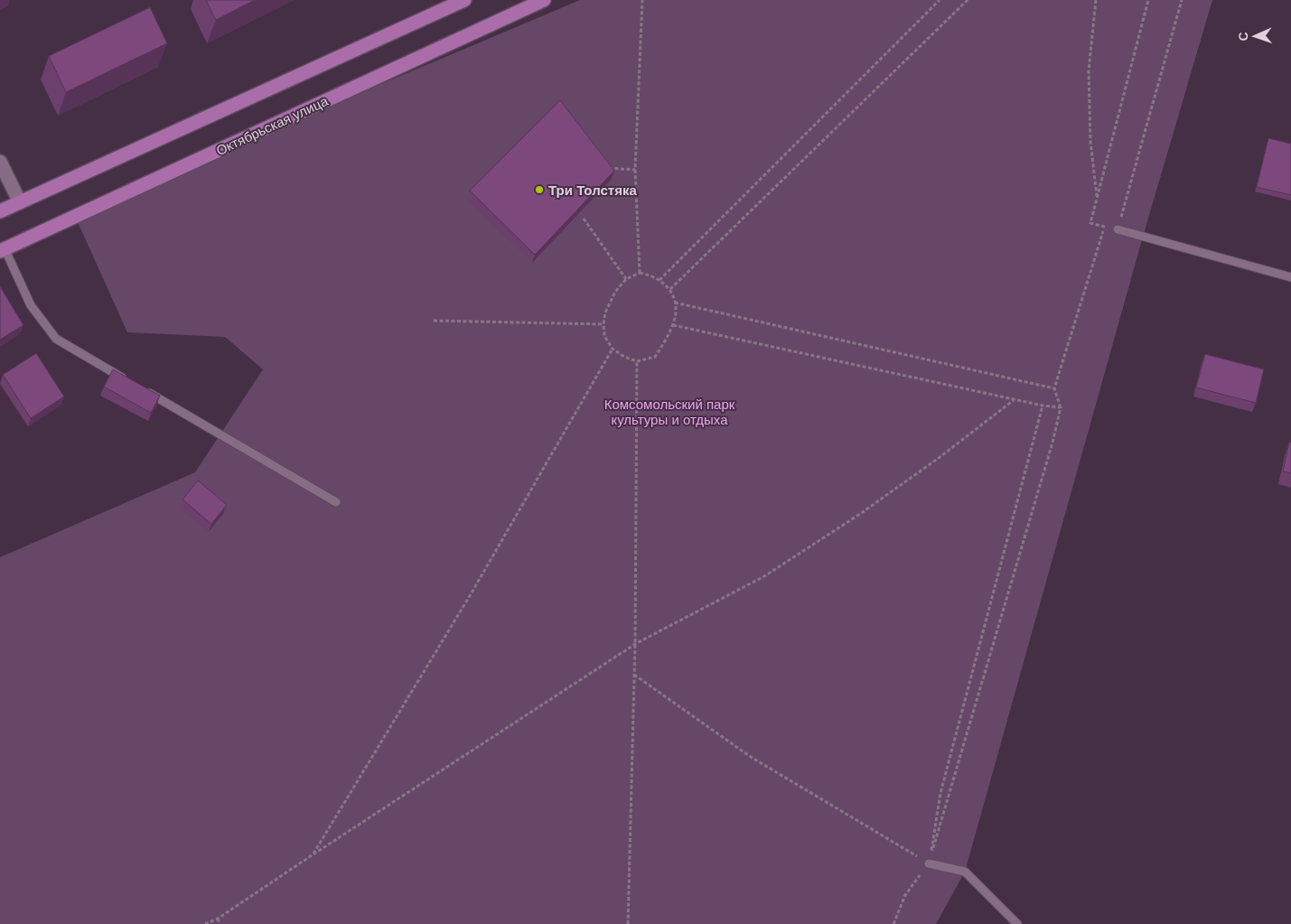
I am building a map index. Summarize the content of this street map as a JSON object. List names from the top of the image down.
{
  "streets": {
    "main road": ["Октябрьская улица"]
  },
  "parks": ["Комсомольский парк культуры и отдыха"],
  "places": ["Три Толстяка"],
  "north": "left"
}
